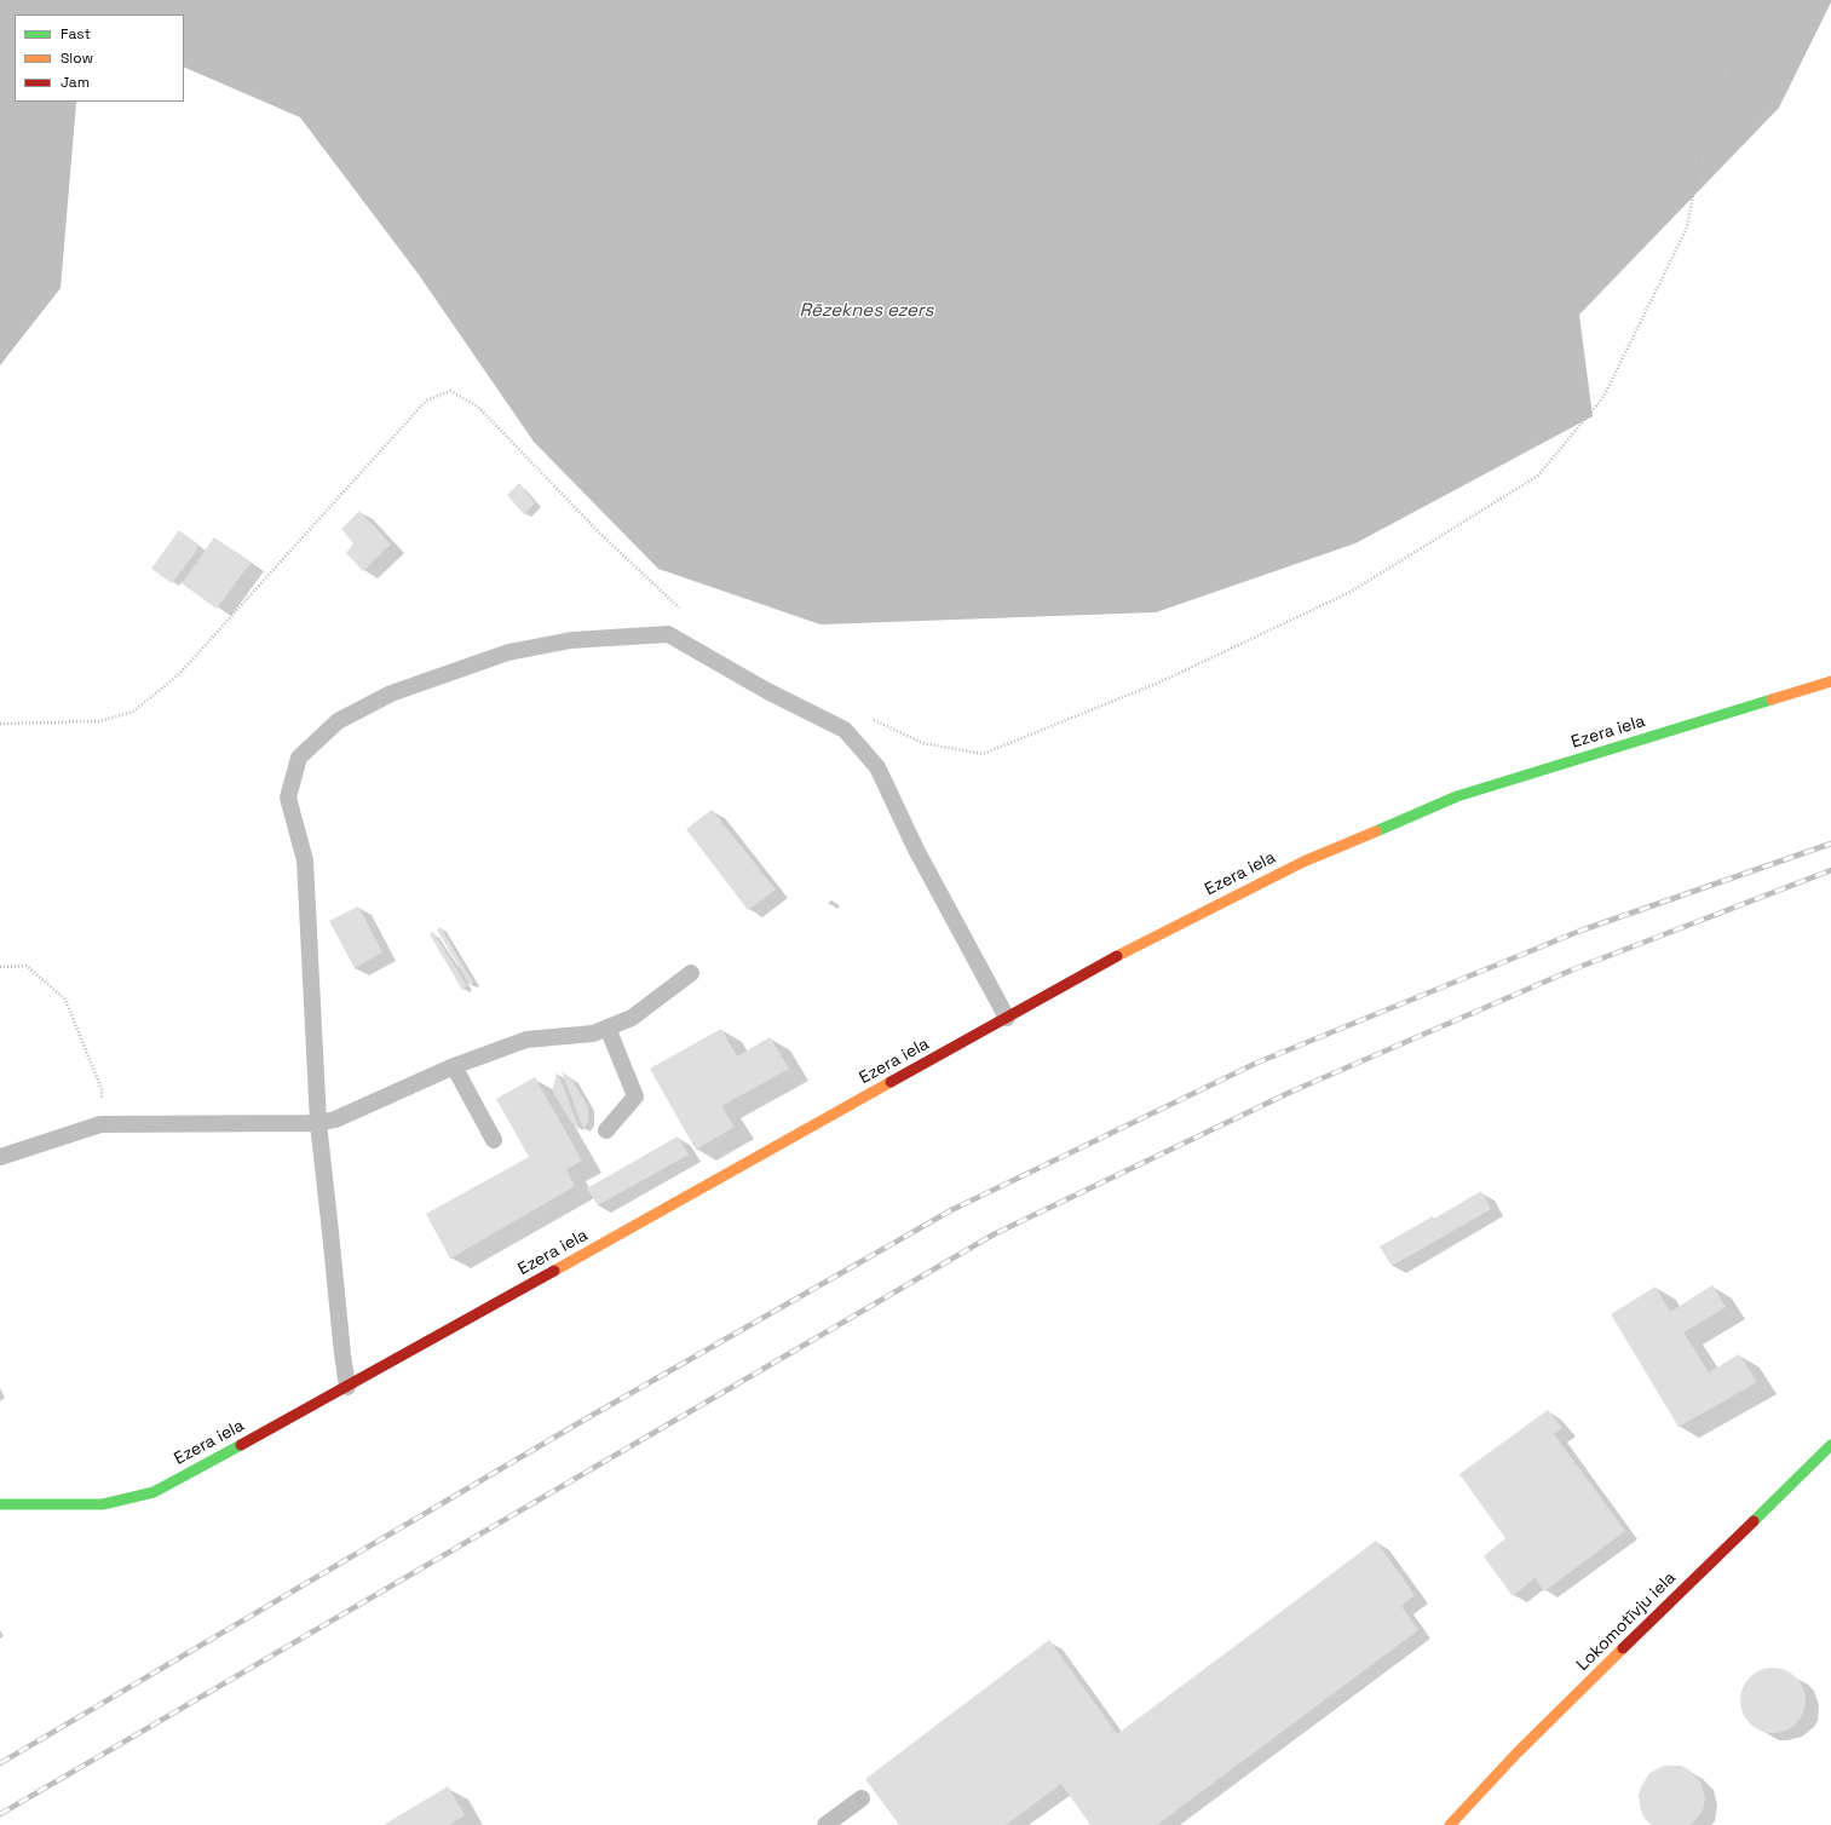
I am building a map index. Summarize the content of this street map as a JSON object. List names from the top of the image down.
{
  "streets": {
    "street": ["Ezera iela", "Lokomotīvju iela"]
  },
  "water": ["Rēzeknes ezers"],
  "legend": ["Fast", "Slow", "Jam"]
}
